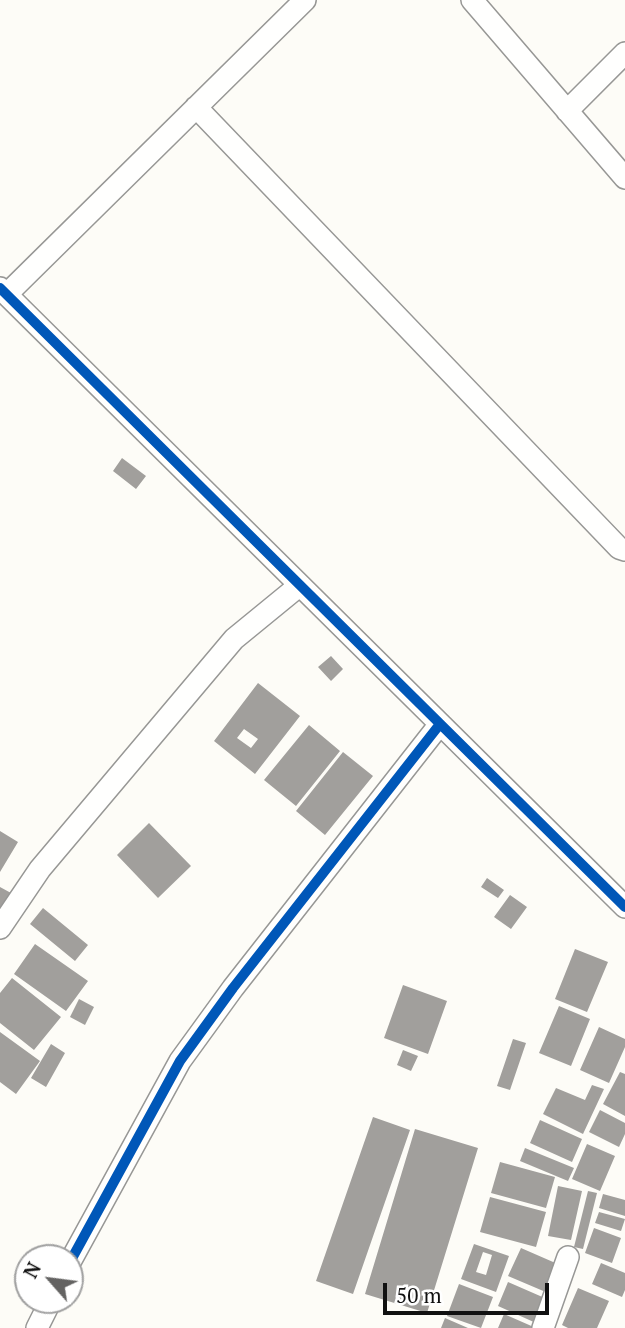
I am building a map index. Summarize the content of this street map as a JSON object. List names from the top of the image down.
{
  "scale_bar": "50 m",
  "north": "top left"
}
